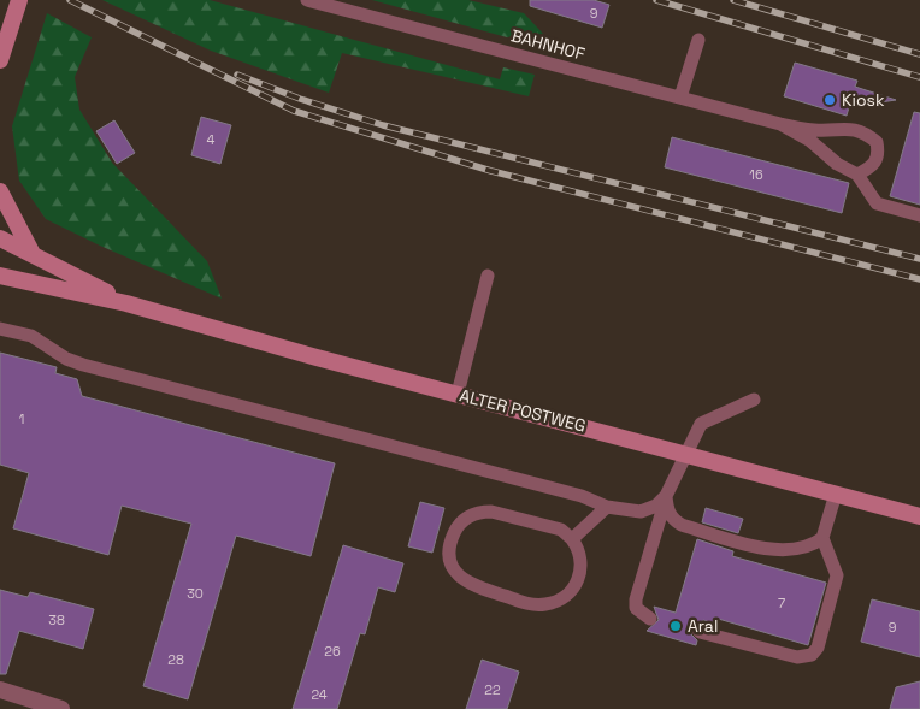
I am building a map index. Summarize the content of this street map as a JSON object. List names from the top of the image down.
{
  "streets": {
    "main road": ["ALTER POSTWEG"],
    "lane": ["BAHNHOF"]
  },
  "places": ["Kiosk", "Aral"],
  "house_numbers": [
    "9",
    "4",
    "16",
    "1",
    "30",
    "7",
    "38",
    "9",
    "26",
    "28",
    "22",
    "24"
  ]
}
